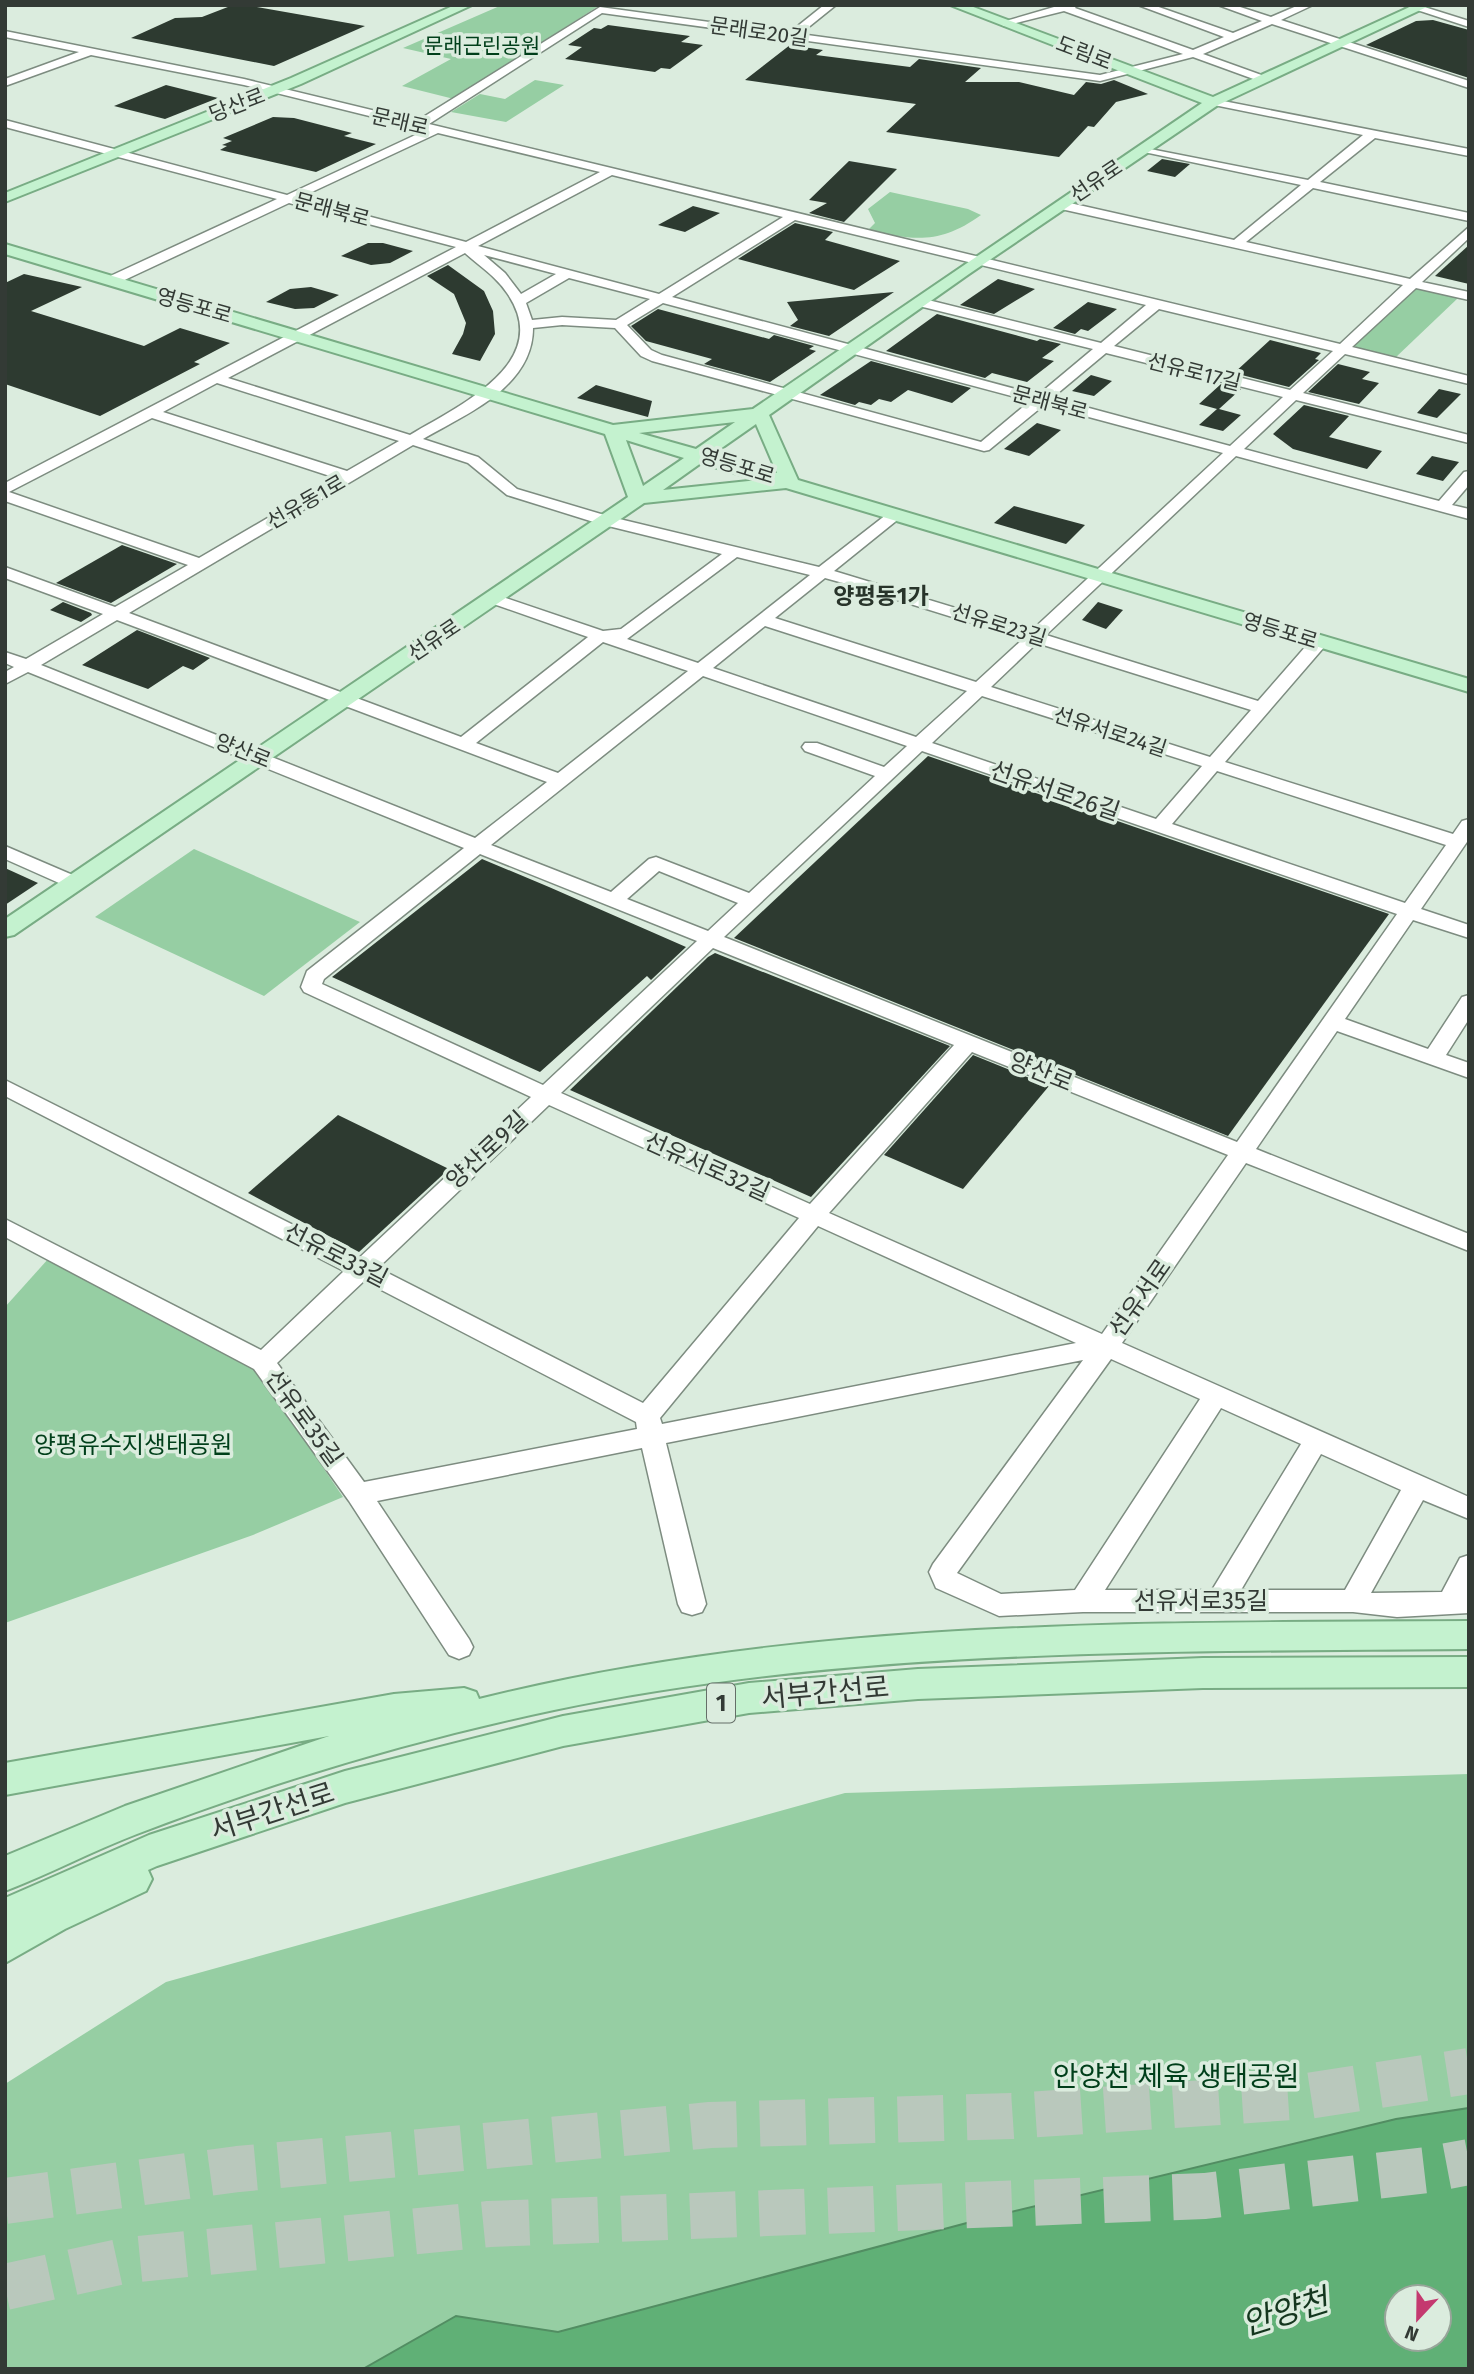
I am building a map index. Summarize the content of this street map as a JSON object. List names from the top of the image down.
{
  "streets": {
    "main road": [
      "도림로",
      "당산로",
      "선유로",
      "영등포로",
      "서부간선로",
      "1"
    ],
    "street": [
      "문래로20길",
      "문래로",
      "문래북로",
      "선유로17길",
      "선유동1로",
      "선유로23길",
      "선유서로24길",
      "양산로",
      "선유서로26길",
      "양산로9길",
      "선유서로32길",
      "선유로33길",
      "선유서로",
      "선유로35길",
      "선유서로35길"
    ]
  },
  "crossings": [
    ["문래로20길", "도림로"],
    ["문래로20길", "문래로"],
    ["도림로", "선유로"],
    ["당산로", "문래로"],
    ["당산로", "문래북로"],
    ["문래로", "선유로"],
    ["문래로", "양산로9길"],
    ["선유로", "문래북로"],
    ["선유로", "영등포로"],
    ["선유로", "선유로17길"],
    ["선유로", "선유로23길"],
    ["선유로", "양산로"],
    ["문래북로", "양산로9길"],
    ["영등포로", "선유동1로"],
    ["영등포로", "양산로9길"],
    ["선유로17길", "양산로9길"],
    ["선유동1로", "선유로23길"],
    ["선유동1로", "양산로"],
    ["선유로23길", "양산로9길"],
    ["선유서로24길", "양산로9길"],
    ["선유서로24길", "선유서로"],
    ["양산로", "양산로9길"],
    ["양산로", "선유서로32길"],
    ["양산로", "선유서로"],
    ["선유서로26길", "양산로9길"],
    ["선유서로26길", "선유서로"],
    ["양산로9길", "선유서로32길"],
    ["양산로9길", "선유로33길"],
    ["양산로9길", "선유로35길"],
    ["선유서로32길", "선유서로"],
    ["선유서로", "선유서로35길"]
  ],
  "districts": ["양평동1가"],
  "water": ["안양천"],
  "parks": ["문래근린공원", "양평유수지생태공원", "안양천 체육 생태공원"],
  "north": "bottom"
}
